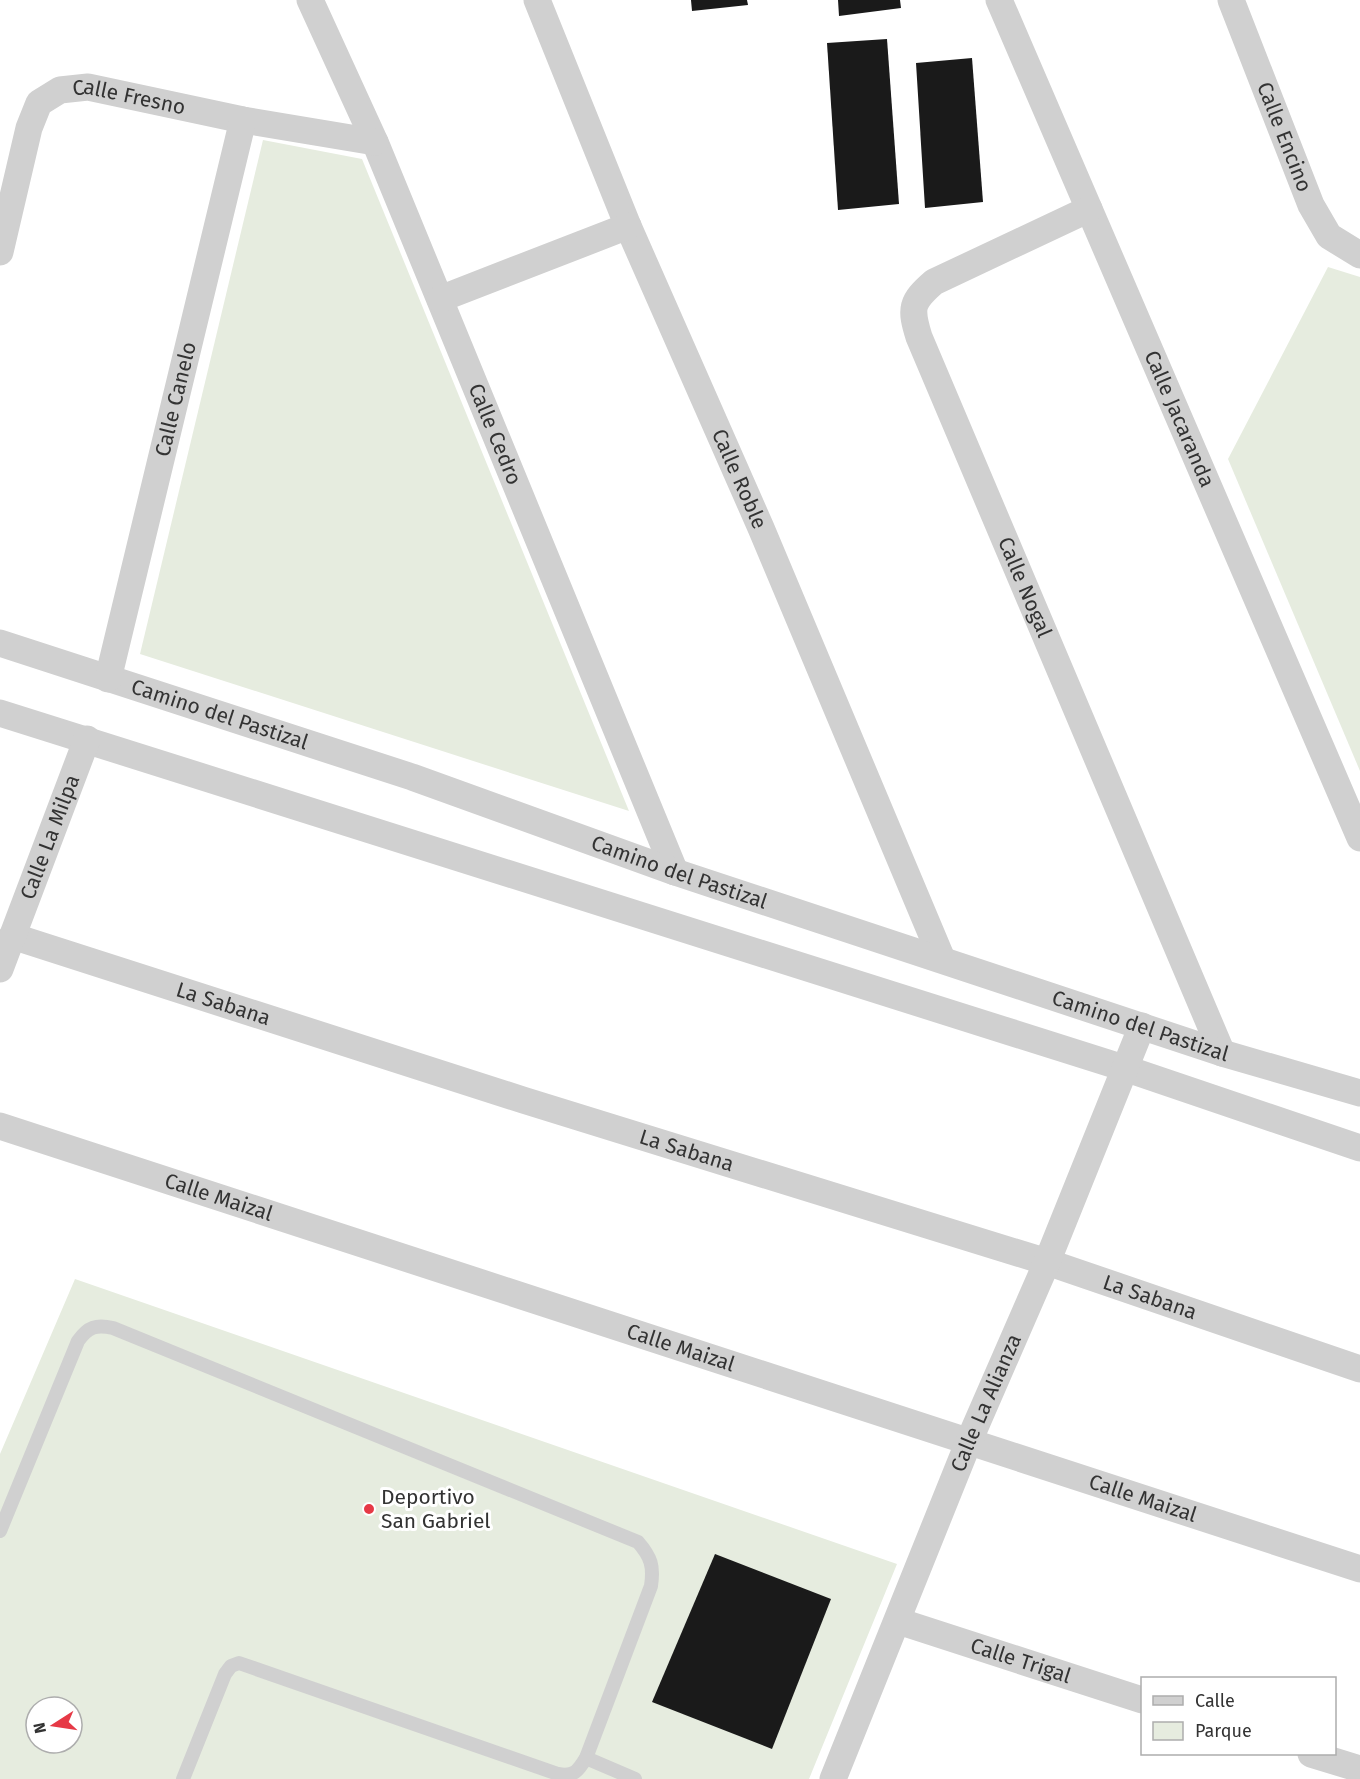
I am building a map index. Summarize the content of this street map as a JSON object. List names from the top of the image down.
{
  "streets": {
    "street": [
      "Calle Fresno",
      "Calle Encino",
      "Calle Canelo",
      "Calle Jacaranda",
      "Calle Cedro",
      "Calle Roble",
      "Calle Nogal",
      "Camino del Pastizal",
      "Calle La Milpa",
      "La Sabana",
      "Calle Maizal",
      "Calle La Alianza",
      "Calle Trigal"
    ]
  },
  "crossings": [
    ["Calle Fresno", "Calle Canelo"],
    ["Calle Fresno", "Calle Cedro"],
    ["Calle Canelo", "Camino del Pastizal"],
    ["Calle Jacaranda", "Calle Nogal"],
    ["Calle Cedro", "Camino del Pastizal"],
    ["Calle Roble", "Camino del Pastizal"],
    ["Calle Nogal", "Camino del Pastizal"],
    ["Camino del Pastizal", "Calle La Alianza"],
    ["Calle La Milpa", "La Sabana"],
    ["La Sabana", "Calle La Alianza"],
    ["Calle Maizal", "Calle La Alianza"],
    ["Calle La Alianza", "Calle Trigal"]
  ],
  "places": ["Deportivo San Gabriel"],
  "legend": ["Calle", "Parque"],
  "north": "left"
}
